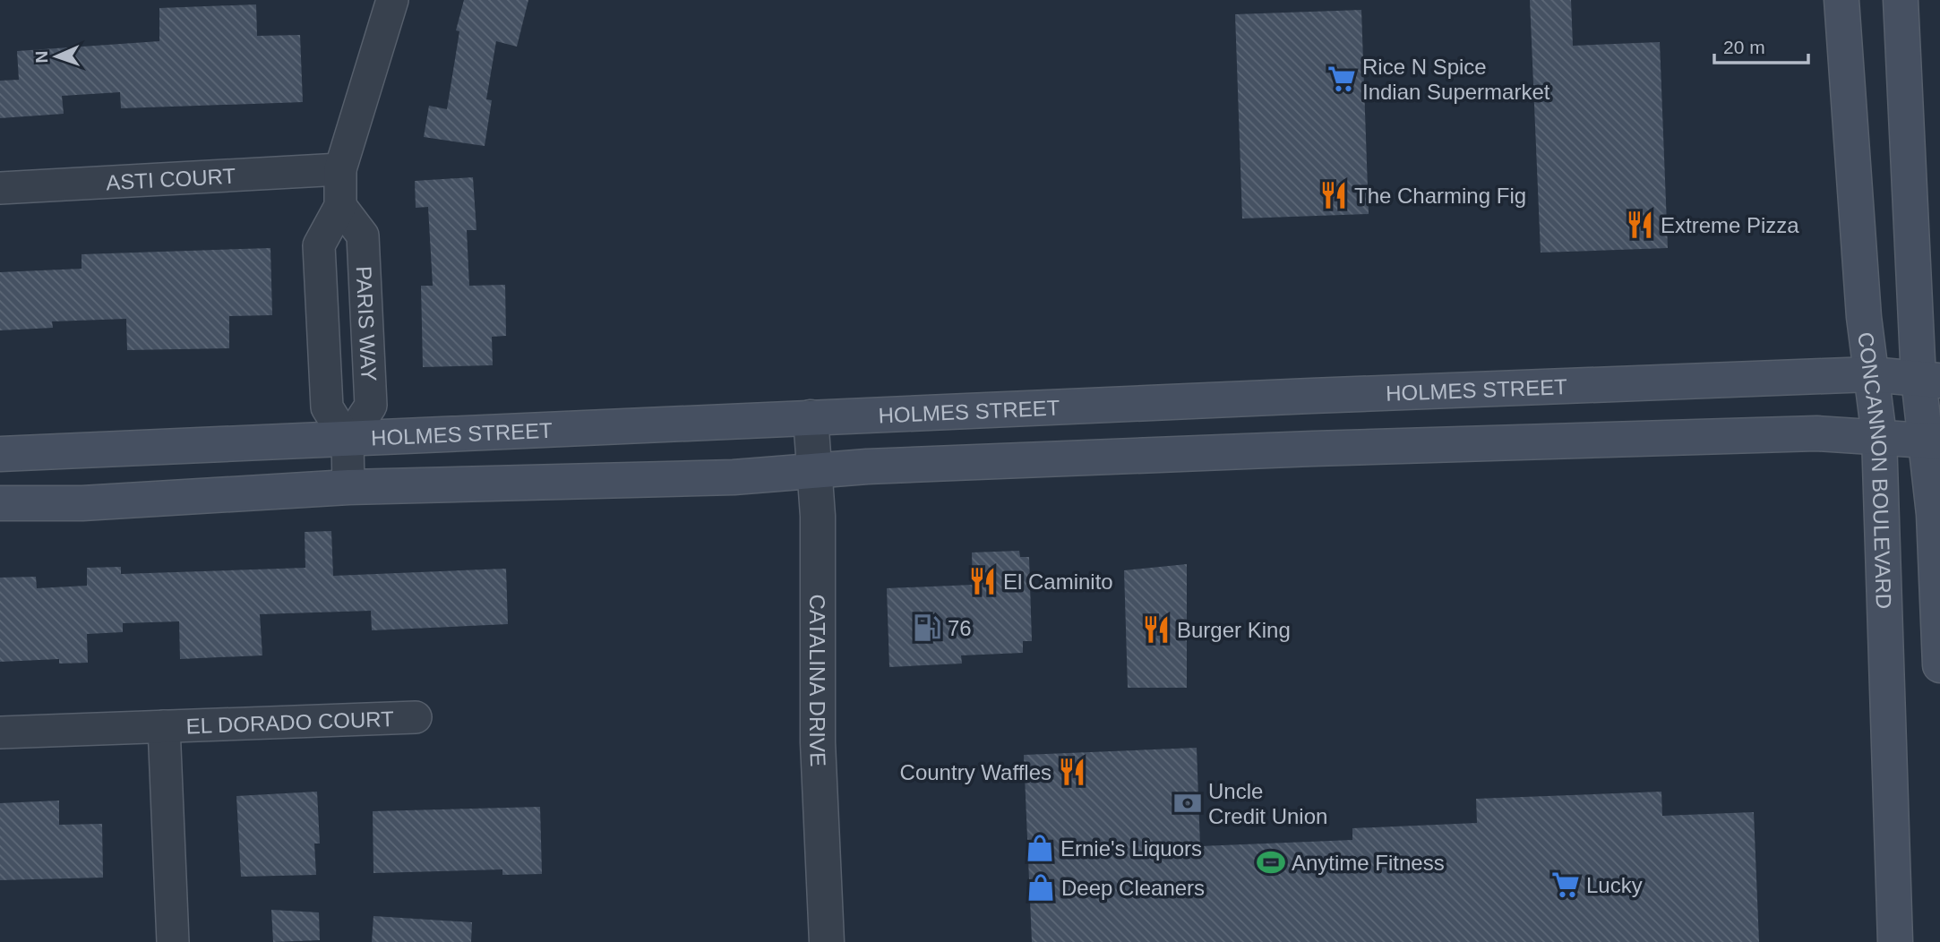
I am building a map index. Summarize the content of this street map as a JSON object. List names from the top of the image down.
{
  "streets": {
    "main road": ["HOLMES STREET", "CONCANNON BOULEVARD"],
    "street": [
      "ASTI COURT",
      "PARIS WAY",
      "CATALINA DRIVE",
      "EL DORADO COURT"
    ]
  },
  "crossings": [
    ["ASTI COURT", "PARIS WAY"],
    ["PARIS WAY", "HOLMES STREET"],
    ["HOLMES STREET", "CONCANNON BOULEVARD"],
    ["HOLMES STREET", "CATALINA DRIVE"]
  ],
  "places": {
    "supermarket": ["Rice N Spice Indian Supermarket", "Lucky"],
    "restaurant": [
      "The Charming Fig",
      "Extreme Pizza",
      "El Caminito",
      "Burger King",
      "Country Waffles"
    ],
    "fuel station": ["76"],
    "bank": ["Uncle Credit Union"],
    "shop": ["Ernie's Liquors", "Deep Cleaners"],
    "sports": ["Anytime Fitness"]
  },
  "scale_bar": "20 m",
  "north": "left"
}
